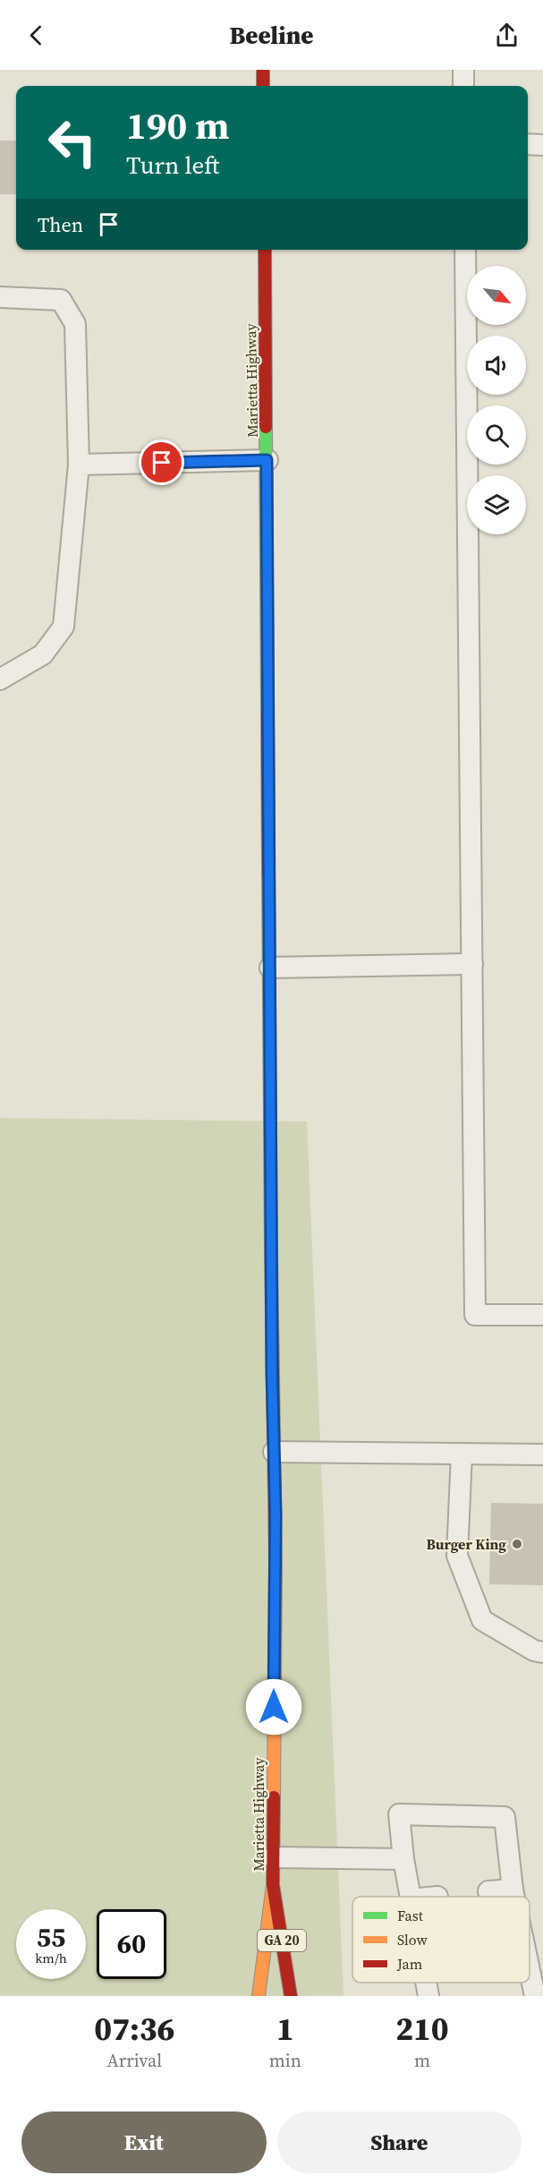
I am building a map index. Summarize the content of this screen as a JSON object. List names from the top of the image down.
{
  "streets": {
    "main road": ["Marietta Highway", "GA 20"]
  },
  "crossings": [
    ["Marietta Highway", "GA 20"]
  ],
  "places": ["Burger King"],
  "legend": ["Fast", "Slow", "Jam"],
  "north": "bottom right",
  "page": {
    "header": "Beeline",
    "turn": ["190 m", "Turn left"],
    "then": "Then",
    "speed": "55 km/h",
    "limit": "60",
    "eta": [
      "07:36",
      "Arrival",
      "1",
      "min",
      "210",
      "m"
    ],
    "buttons": ["Exit", "Share"]
  }
}
